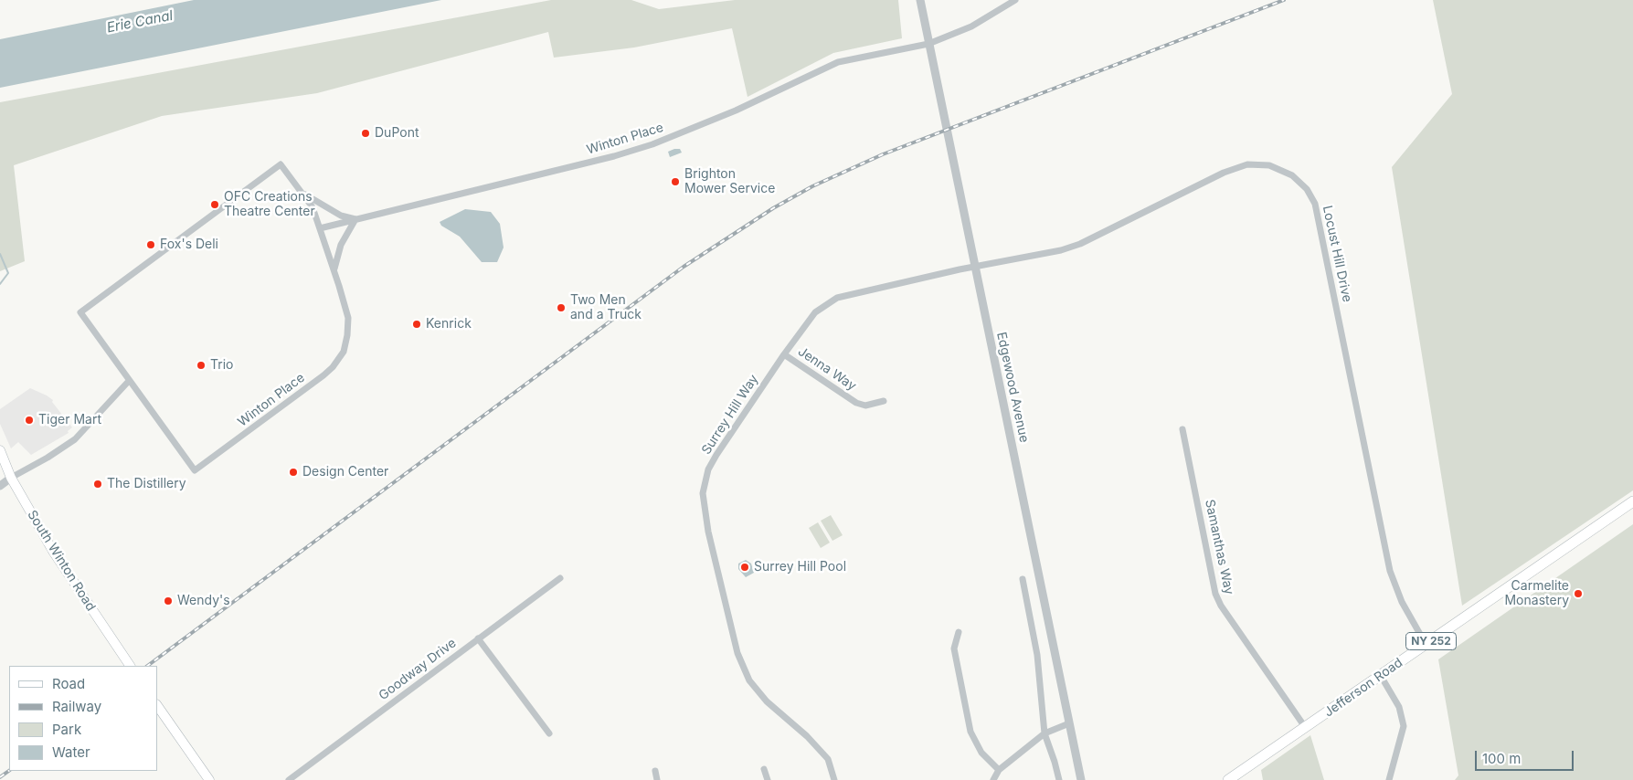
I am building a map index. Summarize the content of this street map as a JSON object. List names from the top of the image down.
{
  "streets": {
    "main road": ["South Winton Road", "NY 252", "Jefferson Road"],
    "street": [
      "Winton Place",
      "Locust Hill Drive",
      "Jenna Way",
      "Edgewood Avenue",
      "Surrey Hill Way",
      "Samanthas Way",
      "Goodway Drive"
    ]
  },
  "crossings": [
    ["Winton Place", "Edgewood Avenue"],
    ["Locust Hill Drive", "Edgewood Avenue"],
    ["Locust Hill Drive", "Surrey Hill Way"],
    ["Locust Hill Drive", "Jefferson Road"],
    ["Jenna Way", "Surrey Hill Way"],
    ["Edgewood Avenue", "Surrey Hill Way"],
    ["Samanthas Way", "Jefferson Road"]
  ],
  "water": ["Erie Canal"],
  "places": [
    "DuPont",
    "Brighton Mower Service",
    "OFC Creations Theatre Center",
    "Fox's Deli",
    "Two Men and a Truck",
    "Kenrick",
    "Trio",
    "Tiger Mart",
    "Design Center",
    "The Distillery",
    "Surrey Hill Pool",
    "Carmelite Monastery",
    "Wendy's"
  ],
  "legend": [
    "Road",
    "Railway",
    "Park",
    "Water"
  ],
  "scale_bar": "100 m"
}
